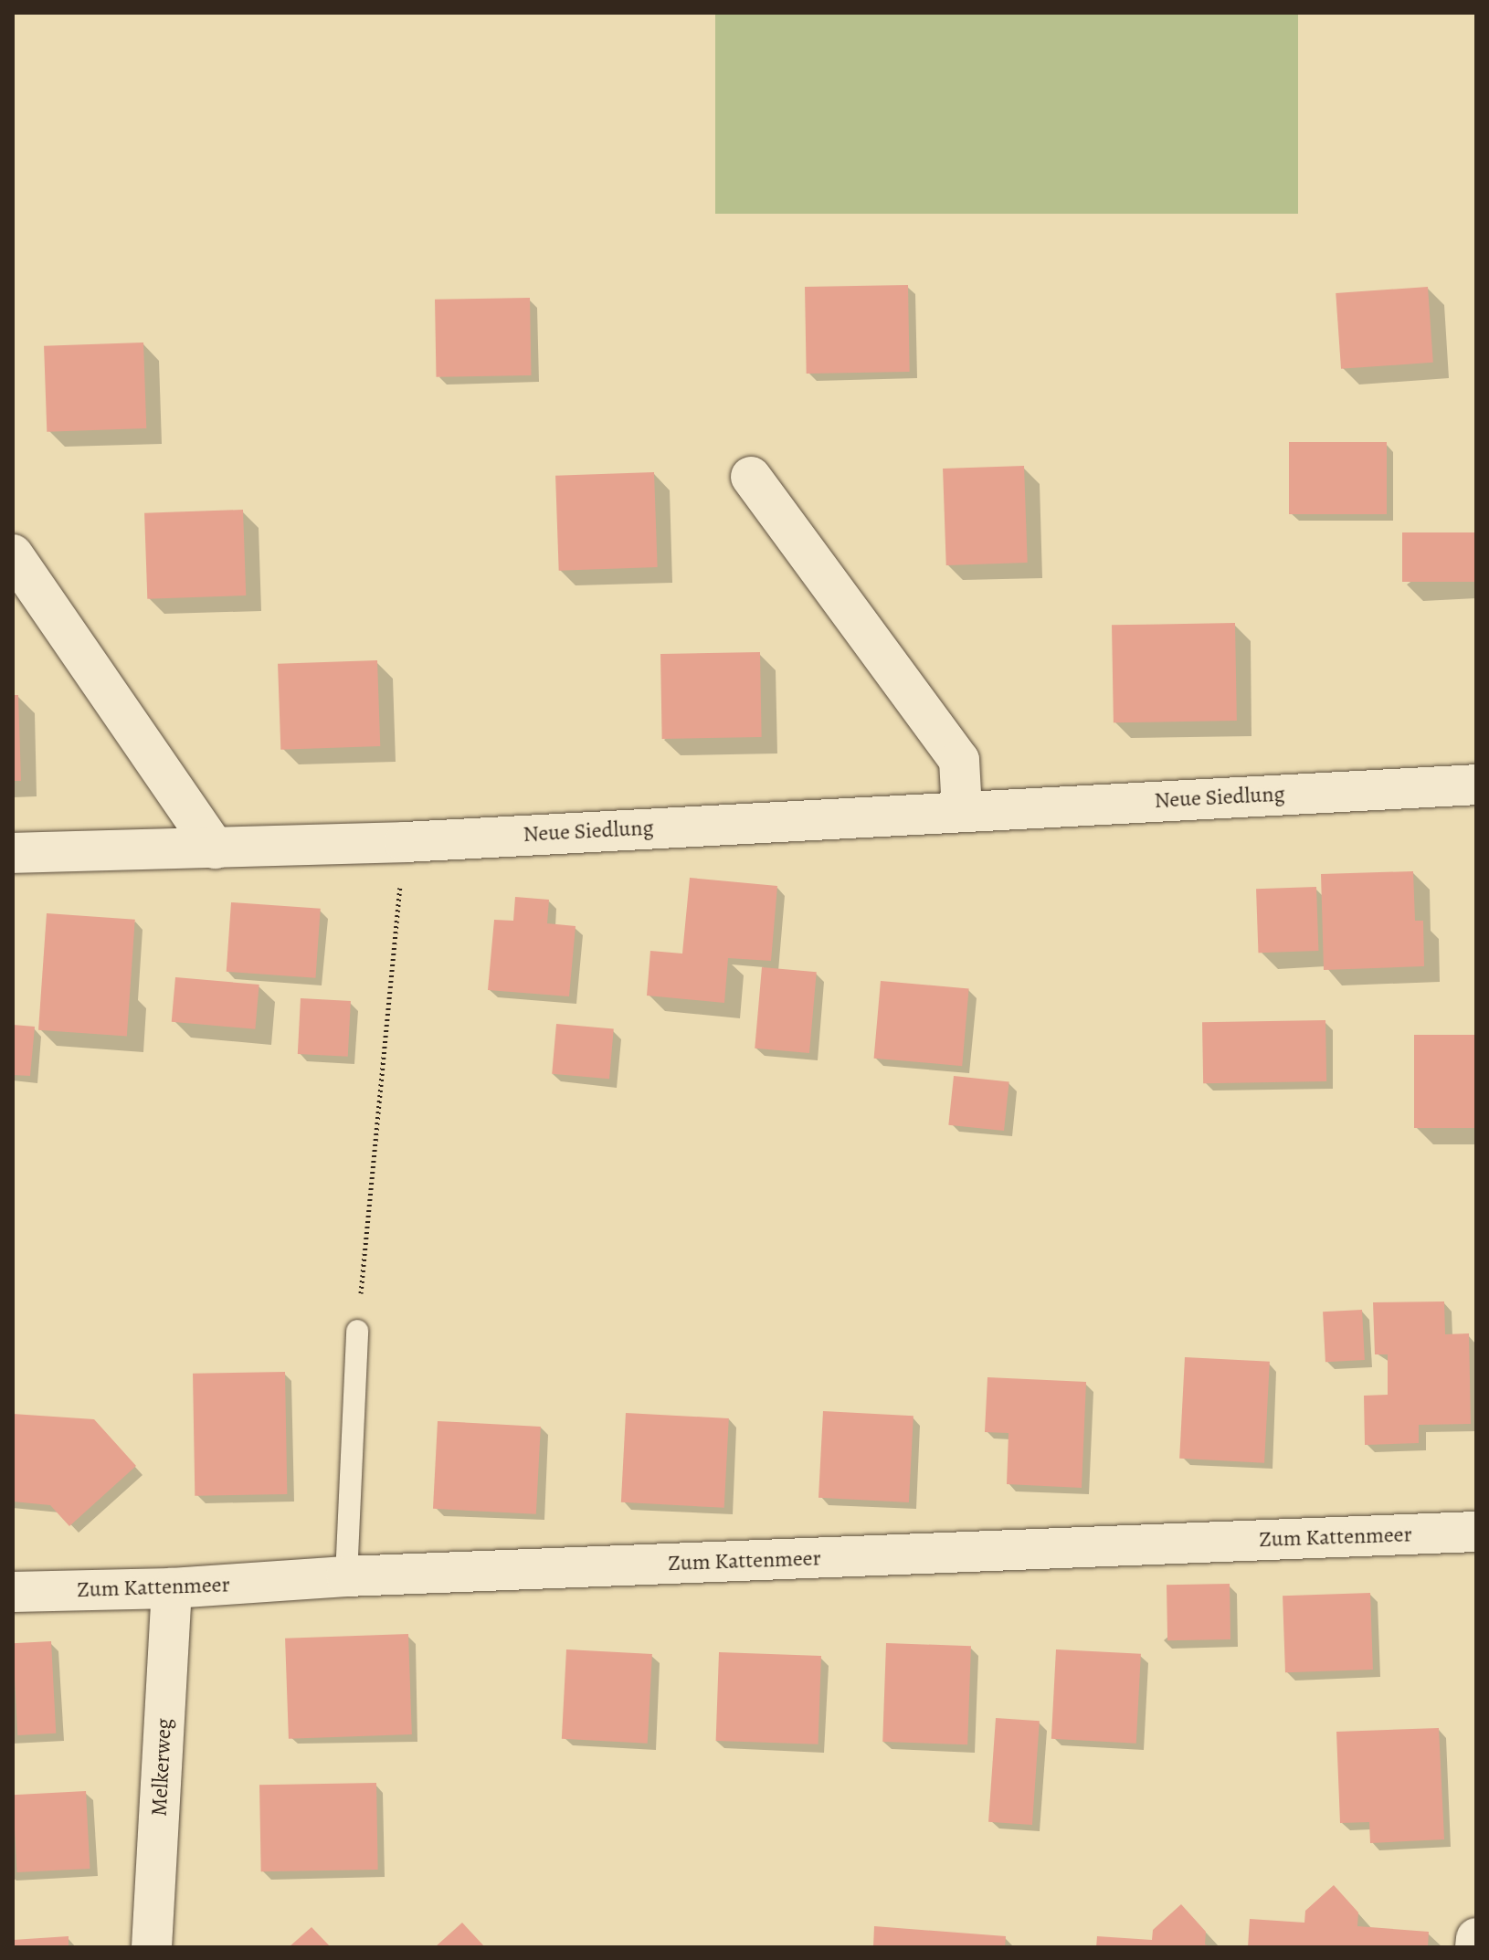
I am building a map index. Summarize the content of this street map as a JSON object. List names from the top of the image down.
{
  "streets": {
    "street": ["Neue Siedlung", "Zum Kattenmeer", "Melkerweg"]
  },
  "crossings": [
    ["Zum Kattenmeer", "Melkerweg"]
  ]
}
